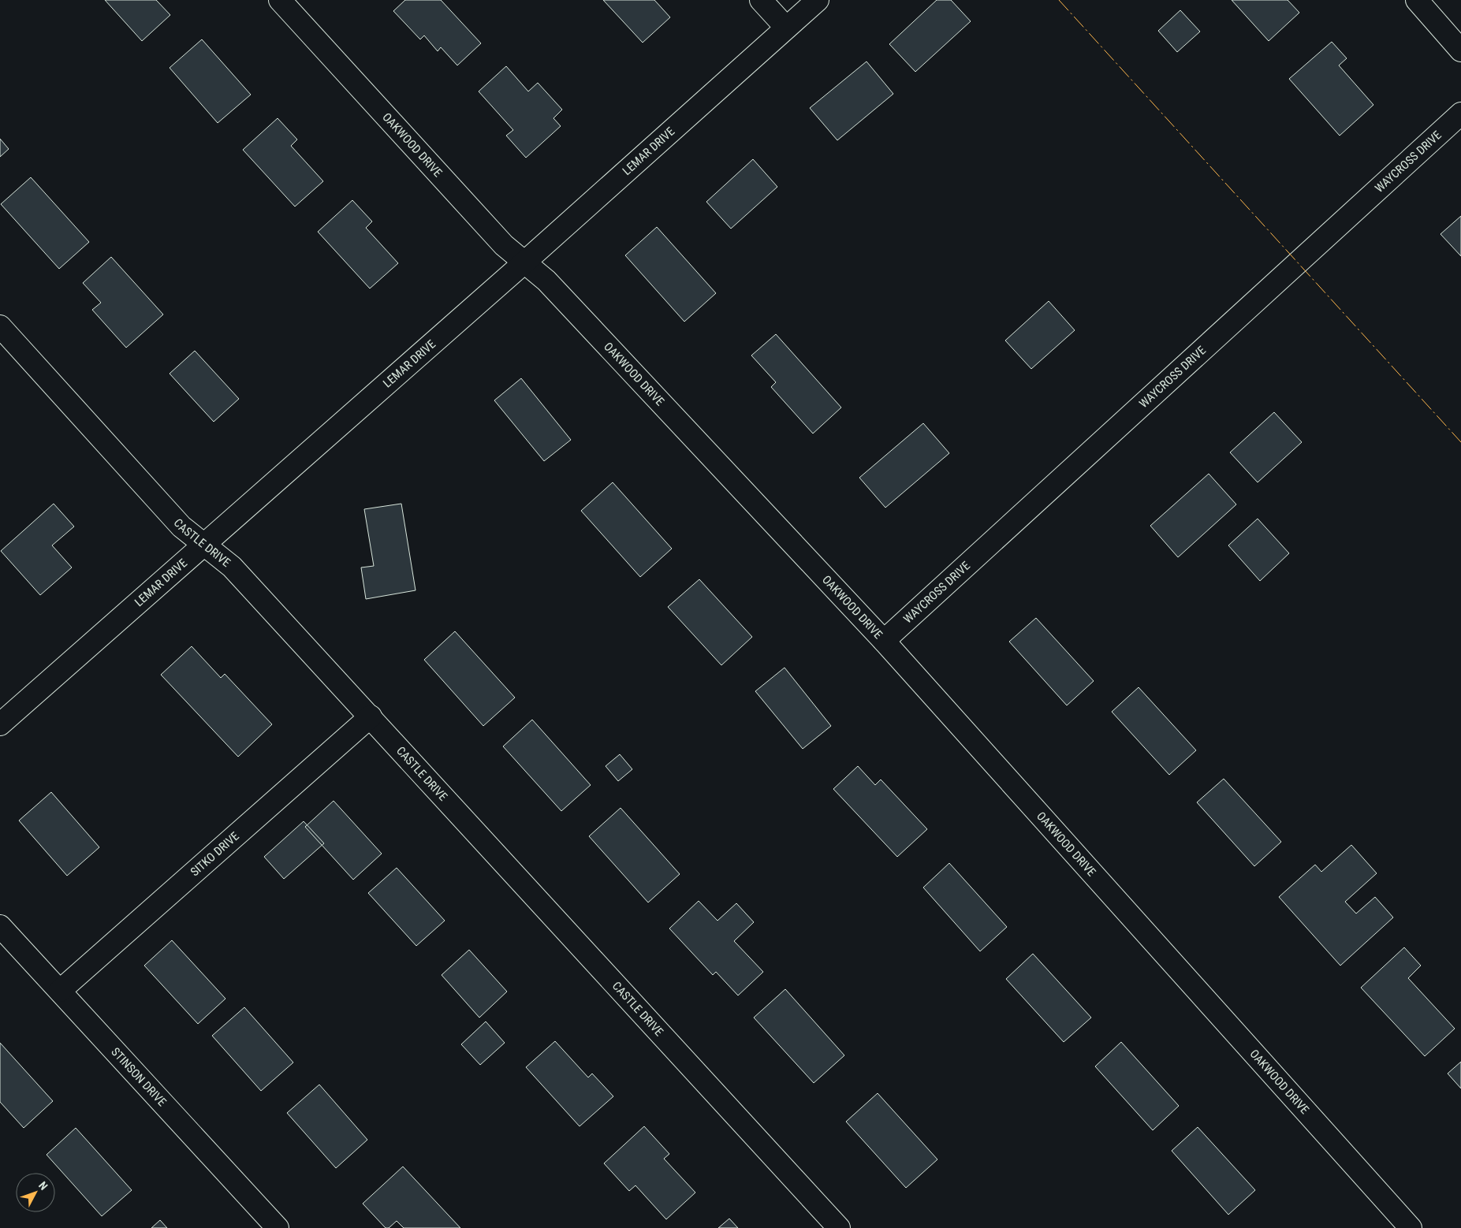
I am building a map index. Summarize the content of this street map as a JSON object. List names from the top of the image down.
{
  "streets": {
    "street": [
      "OAKWOOD DRIVE",
      "LEMAR DRIVE",
      "WAYCROSS DRIVE",
      "CASTLE DRIVE",
      "SITKO DRIVE",
      "STINSON DRIVE"
    ]
  },
  "crossings": [
    ["OAKWOOD DRIVE", "LEMAR DRIVE"],
    ["OAKWOOD DRIVE", "WAYCROSS DRIVE"],
    ["LEMAR DRIVE", "CASTLE DRIVE"],
    ["CASTLE DRIVE", "SITKO DRIVE"],
    ["SITKO DRIVE", "STINSON DRIVE"]
  ],
  "north": "top right"
}
